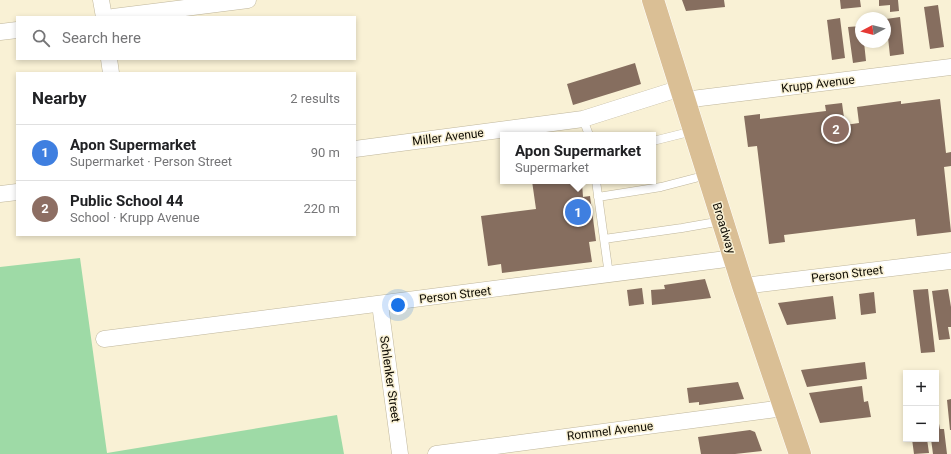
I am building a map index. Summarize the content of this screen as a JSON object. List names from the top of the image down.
{
  "streets": {
    "main road": ["Broadway"],
    "street": [
      "Krupp Avenue",
      "Miller Avenue",
      "Person Street",
      "Schlenker Street",
      "Rommel Avenue"
    ]
  },
  "crossings": [
    ["Krupp Avenue", "Miller Avenue"],
    ["Krupp Avenue", "Broadway"],
    ["Miller Avenue", "Broadway"],
    ["Broadway", "Person Street"],
    ["Broadway", "Rommel Avenue"],
    ["Person Street", "Schlenker Street"]
  ],
  "north": "left",
  "page": {
    "search": "Search here",
    "heading": ["Nearby", "2 results"],
    "pins": ["2", "1"],
    "list": [
      {
        "mark": "1",
        "name": "Apon Supermarket",
        "note": "Supermarket · Person Street",
        "value": "90 m"
      },
      {
        "mark": "2",
        "name": "Public School 44",
        "note": "School · Krupp Avenue",
        "value": "220 m"
      }
    ],
    "popup": ["Apon Supermarket", "Supermarket"],
    "map_buttons": ["+", "−"]
  }
}
